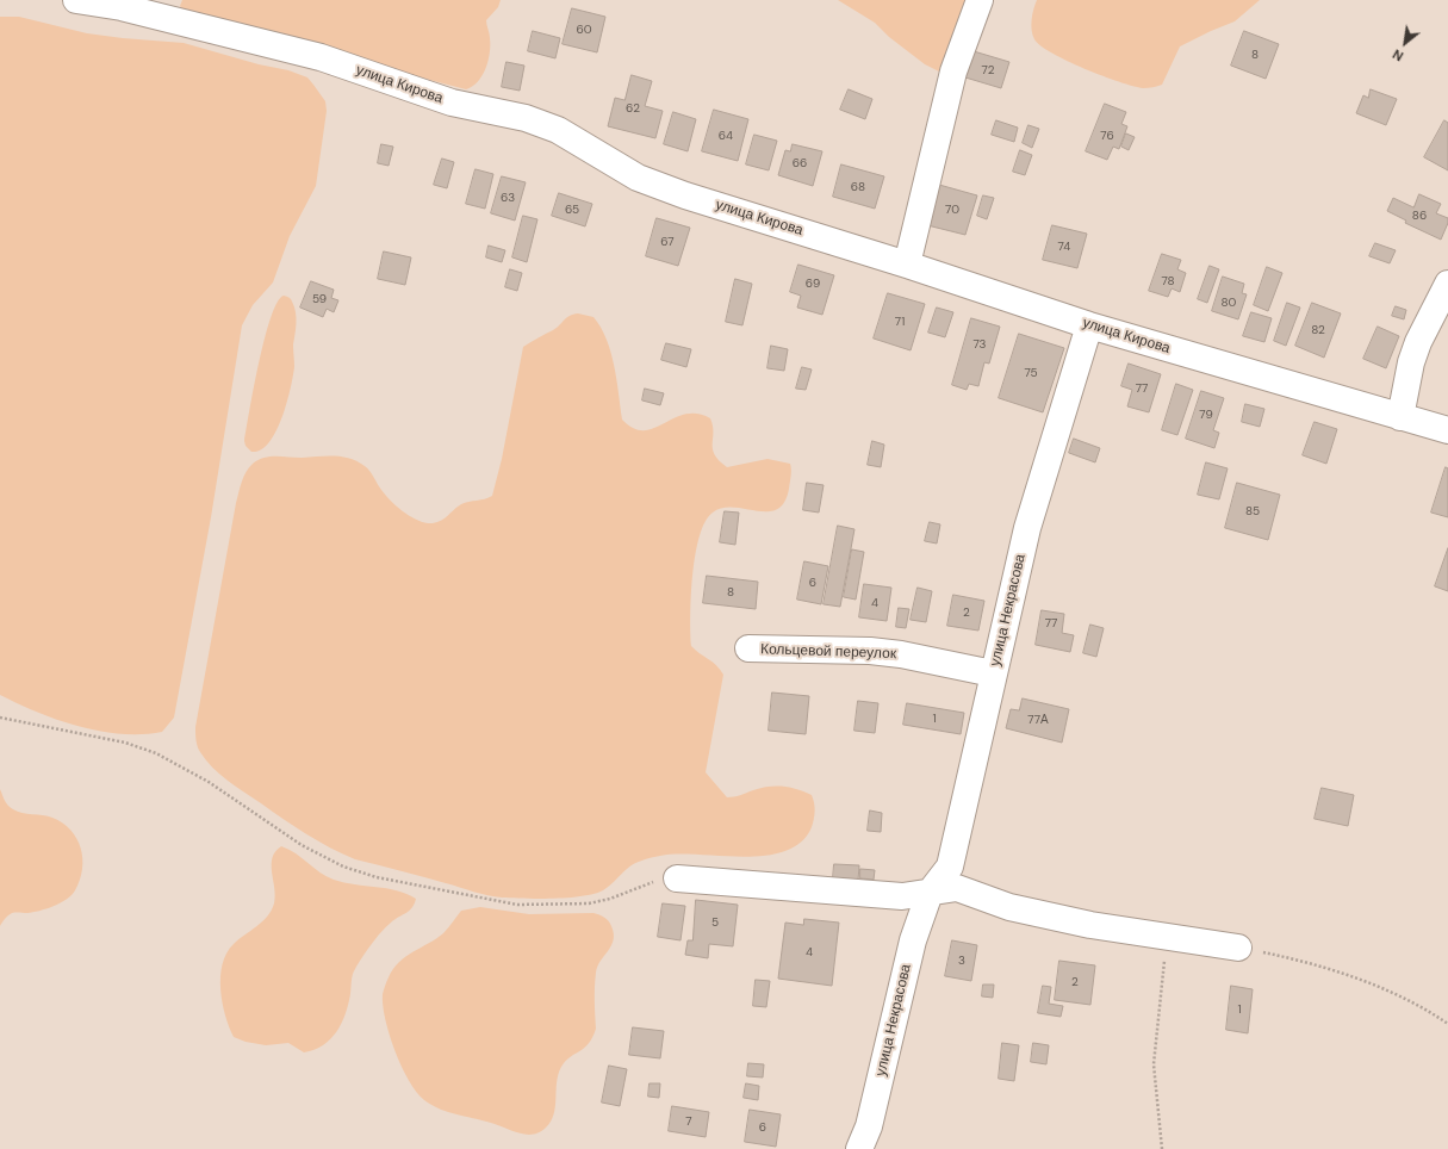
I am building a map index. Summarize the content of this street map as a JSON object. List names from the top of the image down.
{
  "streets": {
    "street": ["улица Кирова", "улица Некрасова", "Кольцевой переулок"]
  },
  "crossings": [
    ["улица Кирова", "улица Некрасова"],
    ["улица Некрасова", "Кольцевой переулок"]
  ],
  "house_numbers": [
    "60",
    "8",
    "72",
    "62",
    "64",
    "76",
    "66",
    "68",
    "63",
    "65",
    "70",
    "86",
    "67",
    "74",
    "78",
    "69",
    "59",
    "80",
    "71",
    "82",
    "73",
    "75",
    "77",
    "79",
    "85",
    "6",
    "8",
    "4",
    "2",
    "77",
    "1",
    "77А",
    "5",
    "4",
    "3",
    "2",
    "1",
    "7",
    "6"
  ],
  "north": "bottom left"
}
